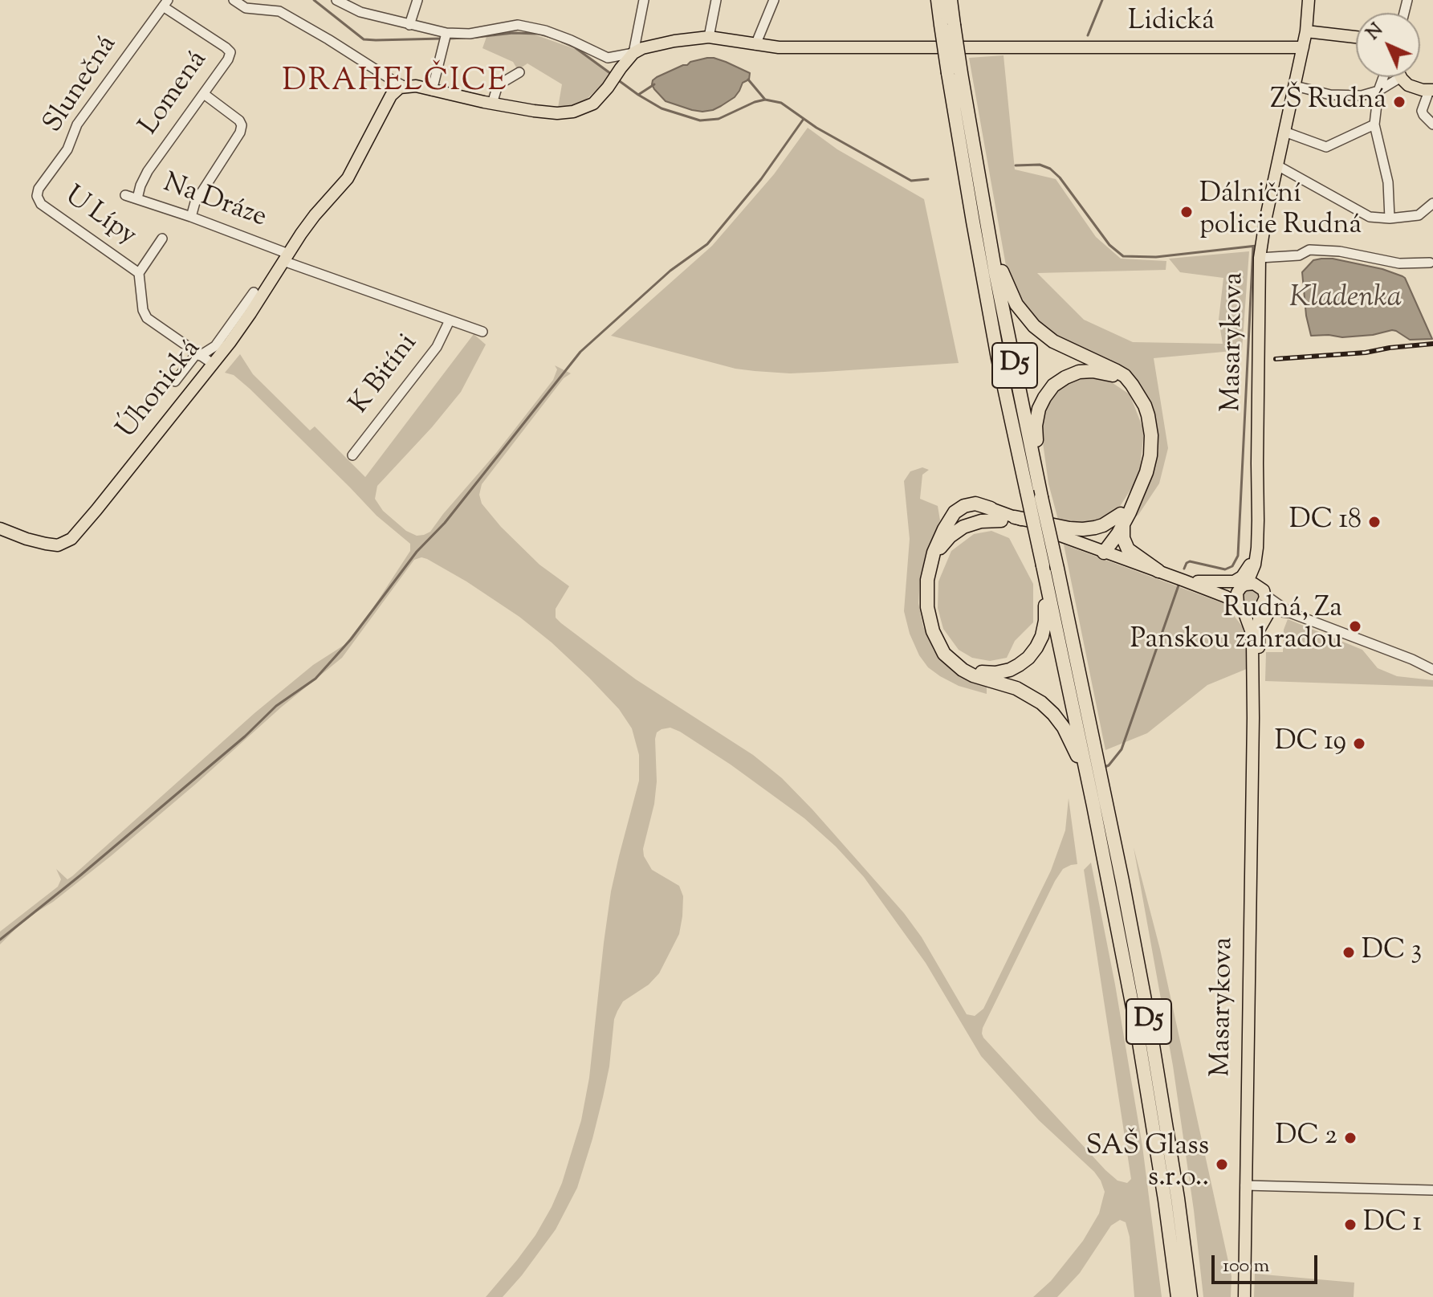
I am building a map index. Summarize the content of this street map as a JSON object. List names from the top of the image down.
{
  "streets": {
    "highway": ["D5"],
    "main road": ["Lidická", "Masarykova", "Úhonická"],
    "street": [
      "Slunečná",
      "Lomená",
      "Na Dráze",
      "U Lípy",
      "K Bitíni"
    ]
  },
  "crossings": [
    ["Lidická", "Masarykova"],
    ["Slunečná", "Lomená"],
    ["Slunečná", "U Lípy"],
    ["Lomená", "Na Dráze"],
    ["Na Dráze", "K Bitíni"],
    ["Na Dráze", "Úhonická"],
    ["U Lípy", "Úhonická"]
  ],
  "districts": ["DRAHELČICE"],
  "water": ["Kladenka"],
  "places": [
    "ZŠ Rudná",
    "Dálniční policie Rudná",
    "DC 18",
    "Rudná, Za Panskou zahradou",
    "DC 19",
    "DC 3",
    "DC 2",
    "SAŠ Glass s.r.o..",
    "DC 1"
  ],
  "scale_bar": "100 m",
  "north": "top left"
}
